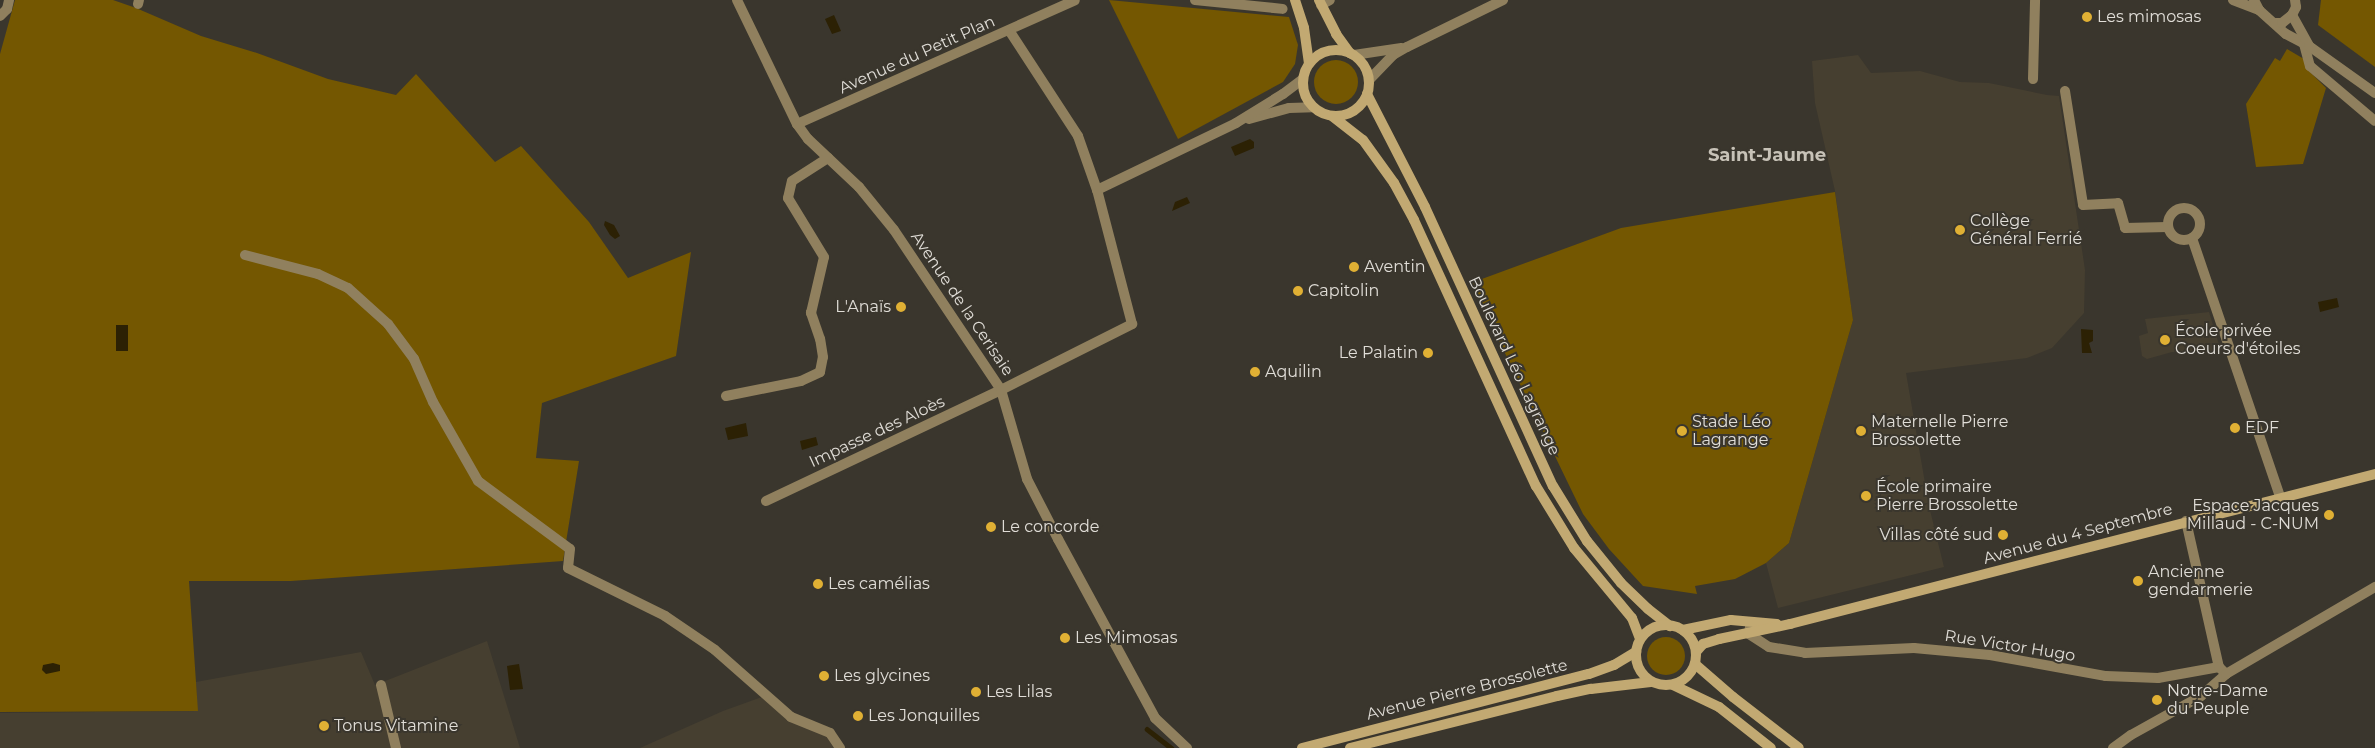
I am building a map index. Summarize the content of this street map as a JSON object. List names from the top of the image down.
{
  "streets": {
    "main road": ["Boulevard Léo Lagrange", "Avenue du 4 Septembre", "Avenue Pierre Brossolette"],
    "street": [
      "Avenue du Petit Plan",
      "Avenue de la Cerisaie",
      "Impasse des Aloès",
      "Rue Victor Hugo"
    ]
  },
  "crossings": [
    ["Avenue du Petit Plan", "Avenue de la Cerisaie"],
    ["Avenue de la Cerisaie", "Impasse des Aloès"],
    ["Boulevard Léo Lagrange", "Avenue du 4 Septembre"],
    ["Boulevard Léo Lagrange", "Avenue Pierre Brossolette"],
    ["Avenue du 4 Septembre", "Rue Victor Hugo"],
    ["Avenue du 4 Septembre", "Avenue Pierre Brossolette"]
  ],
  "districts": ["Saint-Jaume"],
  "places": [
    "Les mimosas",
    "Collège Général Ferrié",
    "Aventin",
    "Capitolin",
    "L'Anaïs",
    "École privée Coeurs d'étoiles",
    "Le Palatin",
    "Aquilin",
    "EDF",
    "Stade Léo Lagrange",
    "Maternelle Pierre Brossolette",
    "École primaire Pierre Brossolette",
    "Espace Jacques Millaud - C-NUM",
    "Le concorde",
    "Villas côté sud",
    "Ancienne gendarmerie",
    "Les camélias",
    "Les Mimosas",
    "Les glycines",
    "Les Lilas",
    "Notre-Dame du Peuple",
    "Les Jonquilles",
    "Tonus Vitamine"
  ]
}
